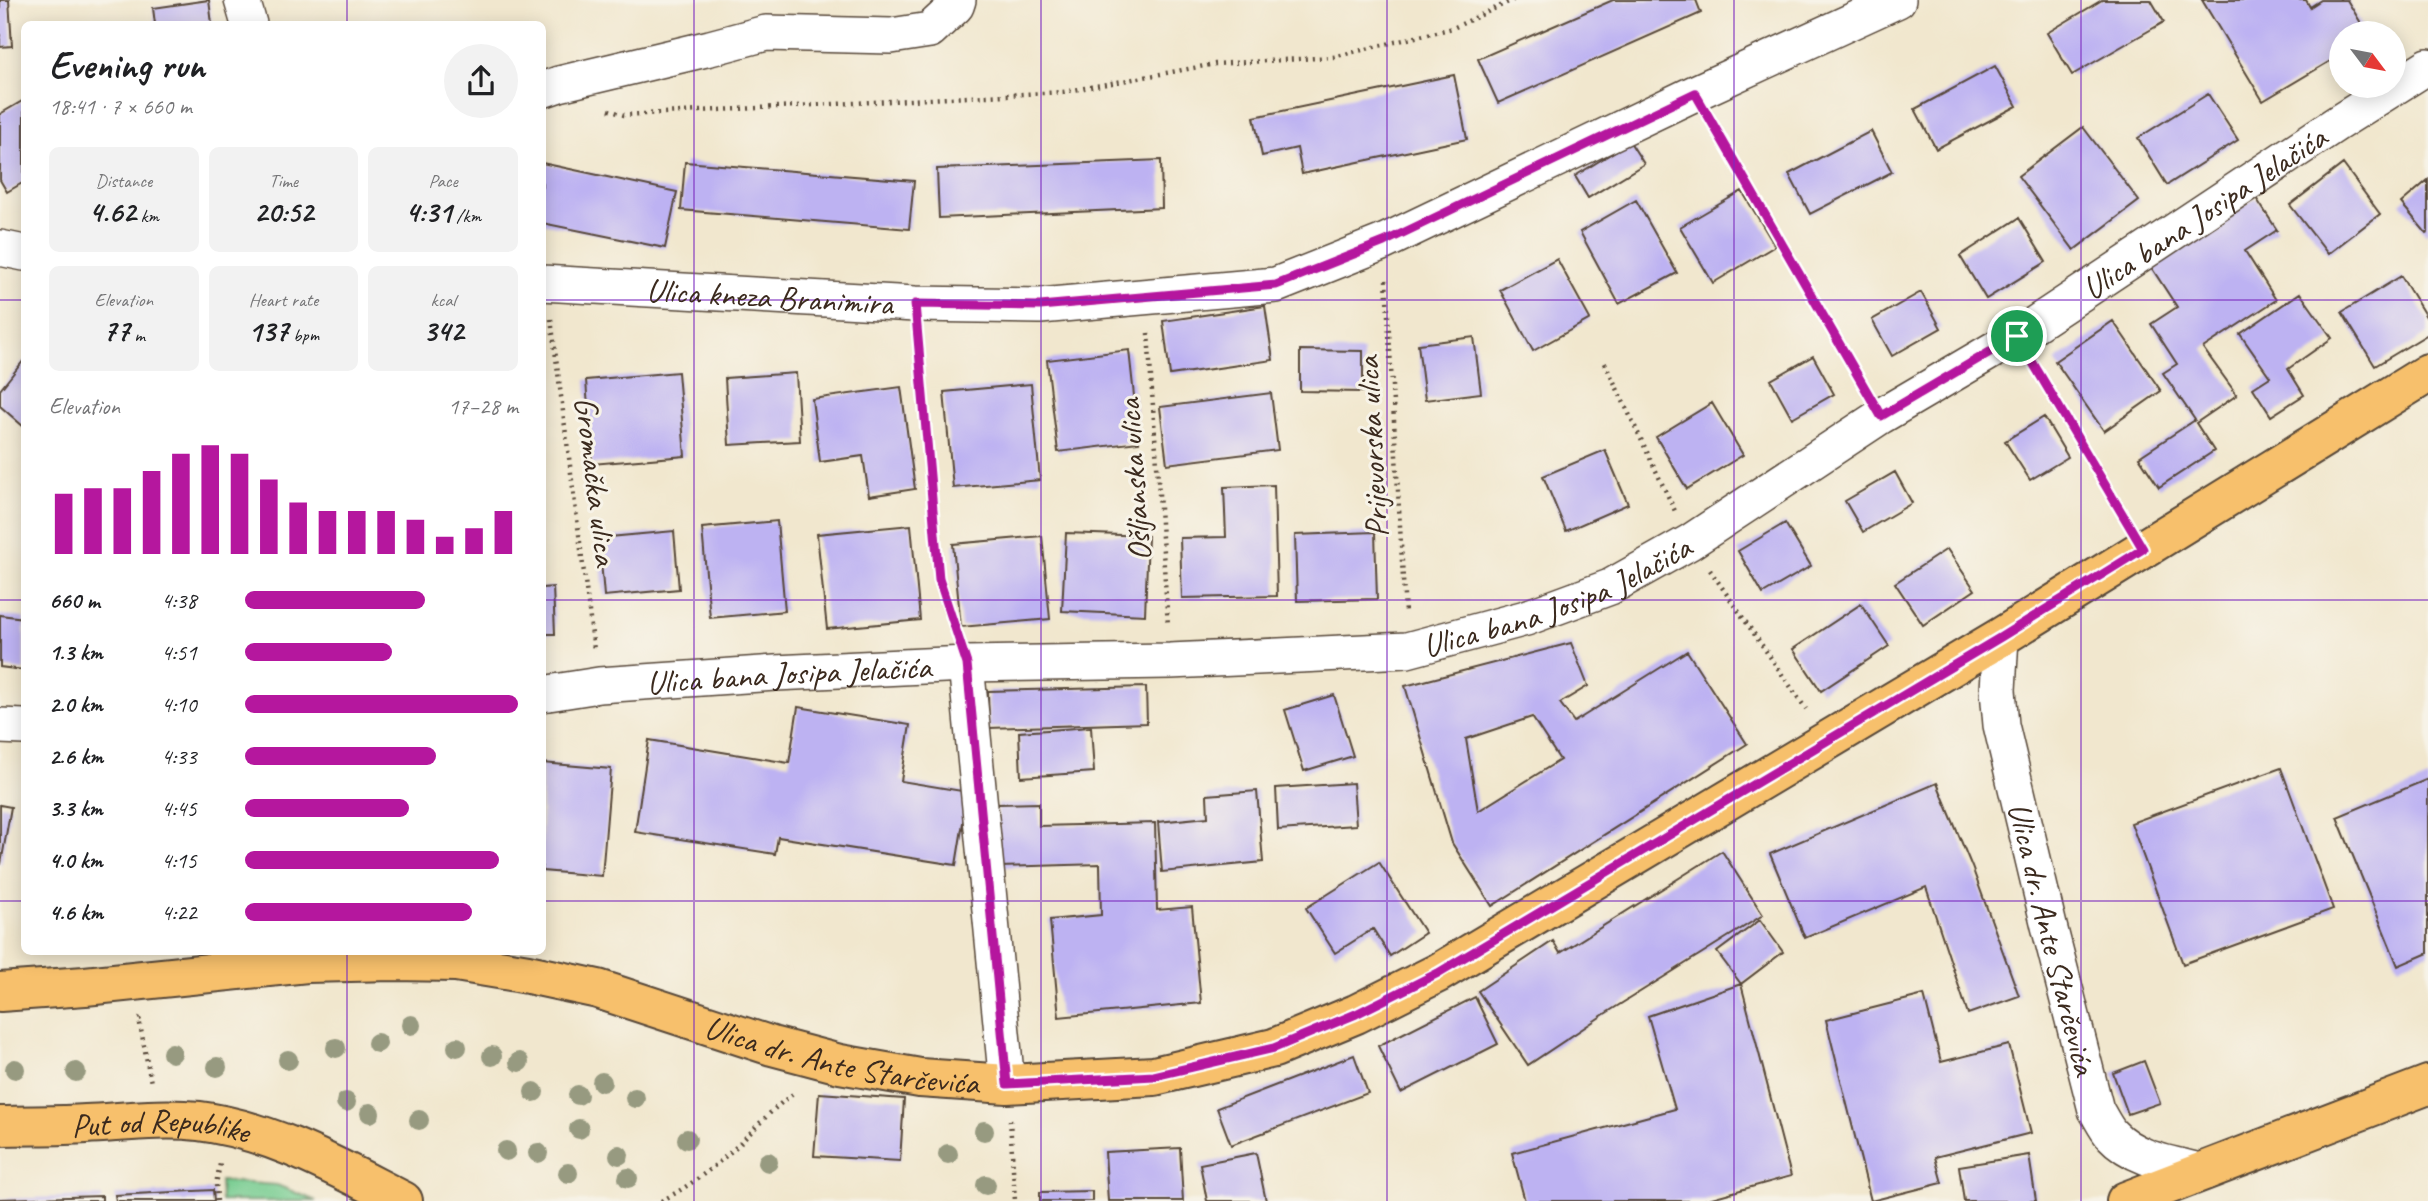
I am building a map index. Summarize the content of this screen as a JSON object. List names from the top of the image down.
{
  "streets": {
    "main road": ["Ulica dr. Ante Starčevića", "Put od Republike"],
    "street": ["Ulica bana Josipa Jelačića", "Ulica kneza Branimira"],
    "path": ["Prijevorska ulica", "Ošljanska ulica", "Gromačka ulica"]
  },
  "crossings": [
    ["Ulica bana Josipa Jelačića", "Prijevorska ulica"],
    ["Ulica bana Josipa Jelačića", "Ošljanska ulica"],
    ["Ulica bana Josipa Jelačića", "Gromačka ulica"],
    ["Ulica kneza Branimira", "Prijevorska ulica"],
    ["Ulica kneza Branimira", "Ošljanska ulica"]
  ],
  "north": "bottom right",
  "page": {
    "heading": ["Evening run", "18:41 · 7 × 660 m"],
    "stats": [
      ["Distance", "4.62 km"],
      ["Time", "20:52"],
      ["Pace", "4:31 /km"],
      ["Elevation", "77 m"],
      ["Heart rate", "137 bpm"],
      ["kcal", "342"]
    ],
    "chart": ["Elevation", "17–28 m"],
    "list": [
      {
        "name": "660 m",
        "note": "4:38"
      },
      {
        "name": "1.3 km",
        "note": "4:51"
      },
      {
        "name": "2.0 km",
        "note": "4:10"
      },
      {
        "name": "2.6 km",
        "note": "4:33"
      },
      {
        "name": "3.3 km",
        "note": "4:45"
      },
      {
        "name": "4.0 km",
        "note": "4:15"
      },
      {
        "name": "4.6 km",
        "note": "4:22"
      }
    ]
  }
}
